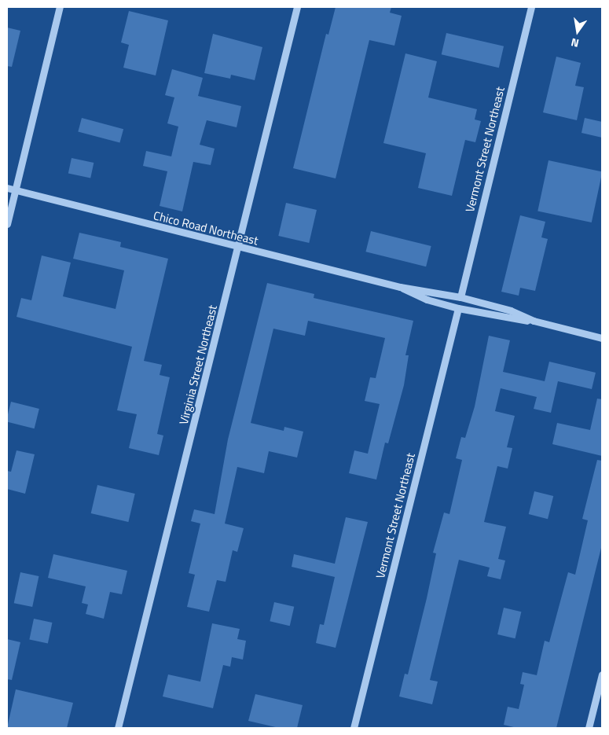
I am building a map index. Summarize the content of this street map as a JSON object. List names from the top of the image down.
{
  "streets": {
    "street": ["Vermont Street Northeast", "Chico Road Northeast", "Virginia Street Northeast"]
  },
  "crossings": [
    ["Vermont Street Northeast", "Chico Road Northeast"],
    ["Chico Road Northeast", "Virginia Street Northeast"]
  ],
  "north": "bottom"
}
